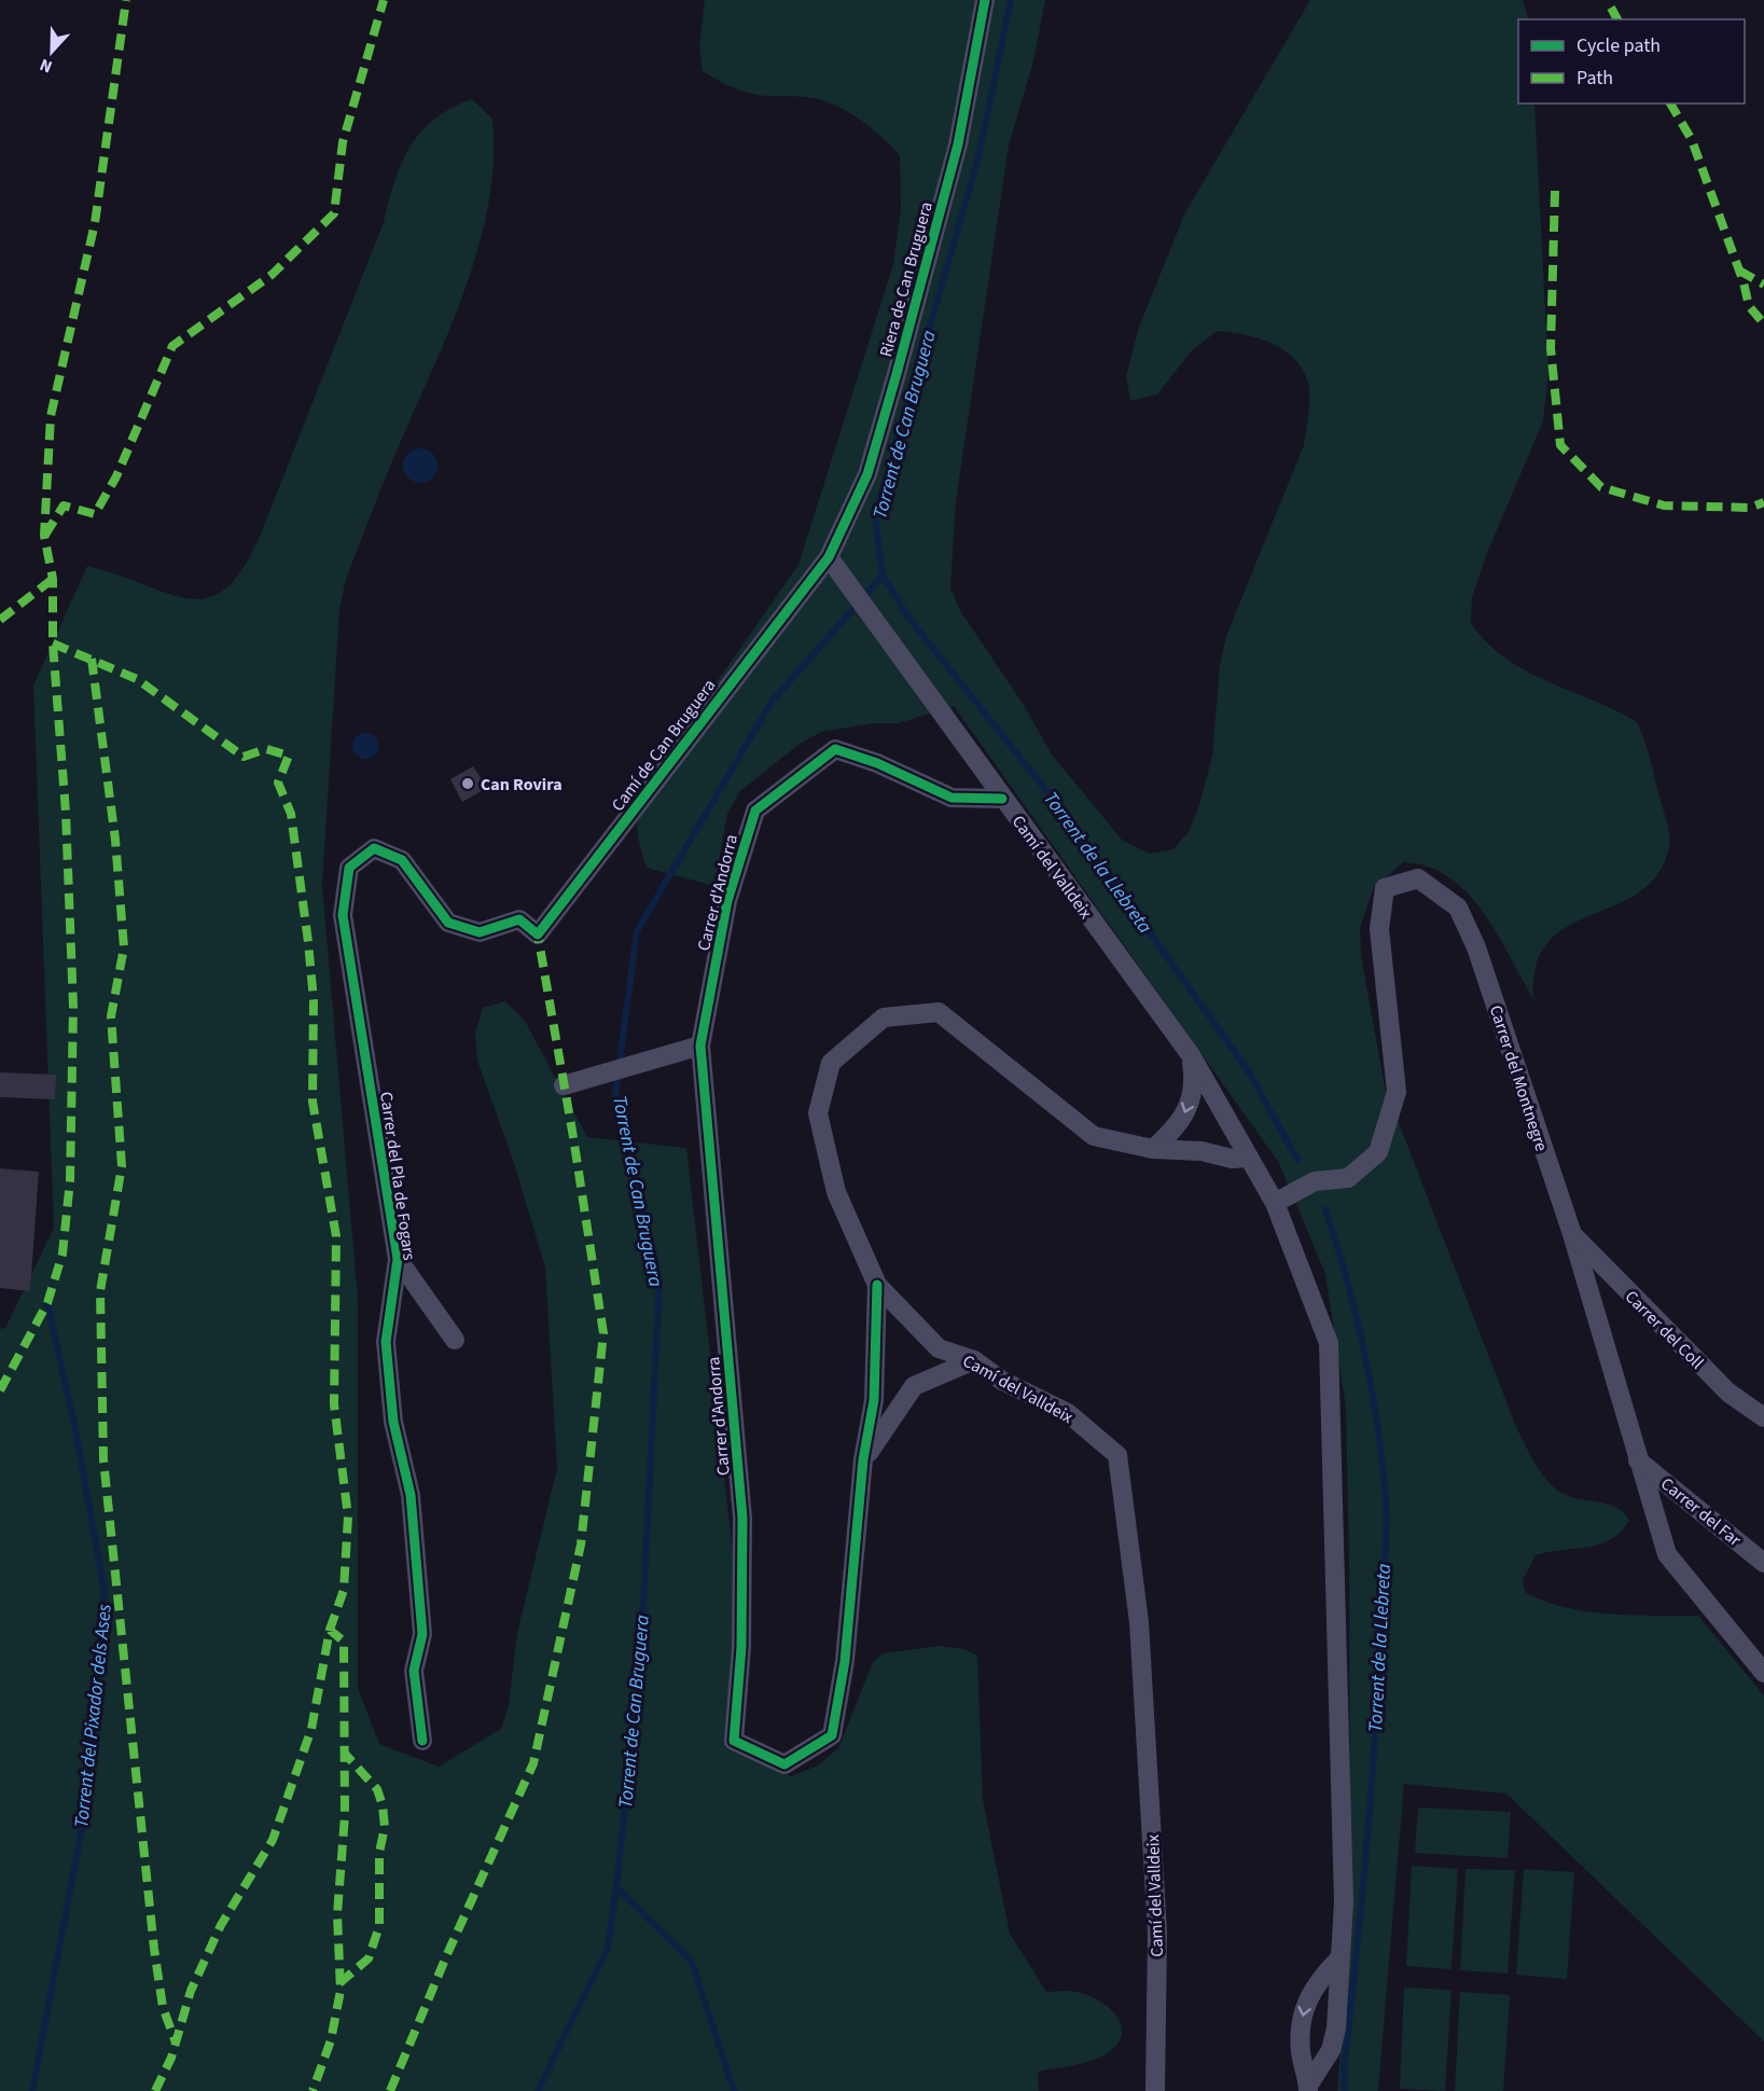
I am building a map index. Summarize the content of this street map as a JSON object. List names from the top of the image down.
{
  "streets": {
    "street": [
      "Riera de Can Bruguera",
      "Camí de Can Bruguera",
      "Camí del Valldeix",
      "Carrer d'Andorra",
      "Carrer del Montnegre",
      "Carrer del Pla de Fogars",
      "Carrer del Coll",
      "Carrer del Far"
    ]
  },
  "crossings": [
    ["Riera de Can Bruguera", "Camí de Can Bruguera"],
    ["Riera de Can Bruguera", "Camí del Valldeix"],
    ["Camí de Can Bruguera", "Camí del Valldeix"],
    ["Camí de Can Bruguera", "Carrer del Pla de Fogars"],
    ["Camí del Valldeix", "Carrer d'Andorra"],
    ["Carrer del Montnegre", "Carrer del Coll"],
    ["Carrer del Montnegre", "Carrer del Far"]
  ],
  "water": ["Torrent de Can Bruguera", "Torrent de la Llebreta", "Torrent del Pixador dels Ases"],
  "places": ["Can Rovira"],
  "legend": ["Cycle path", "Path"],
  "north": "bottom"
}
